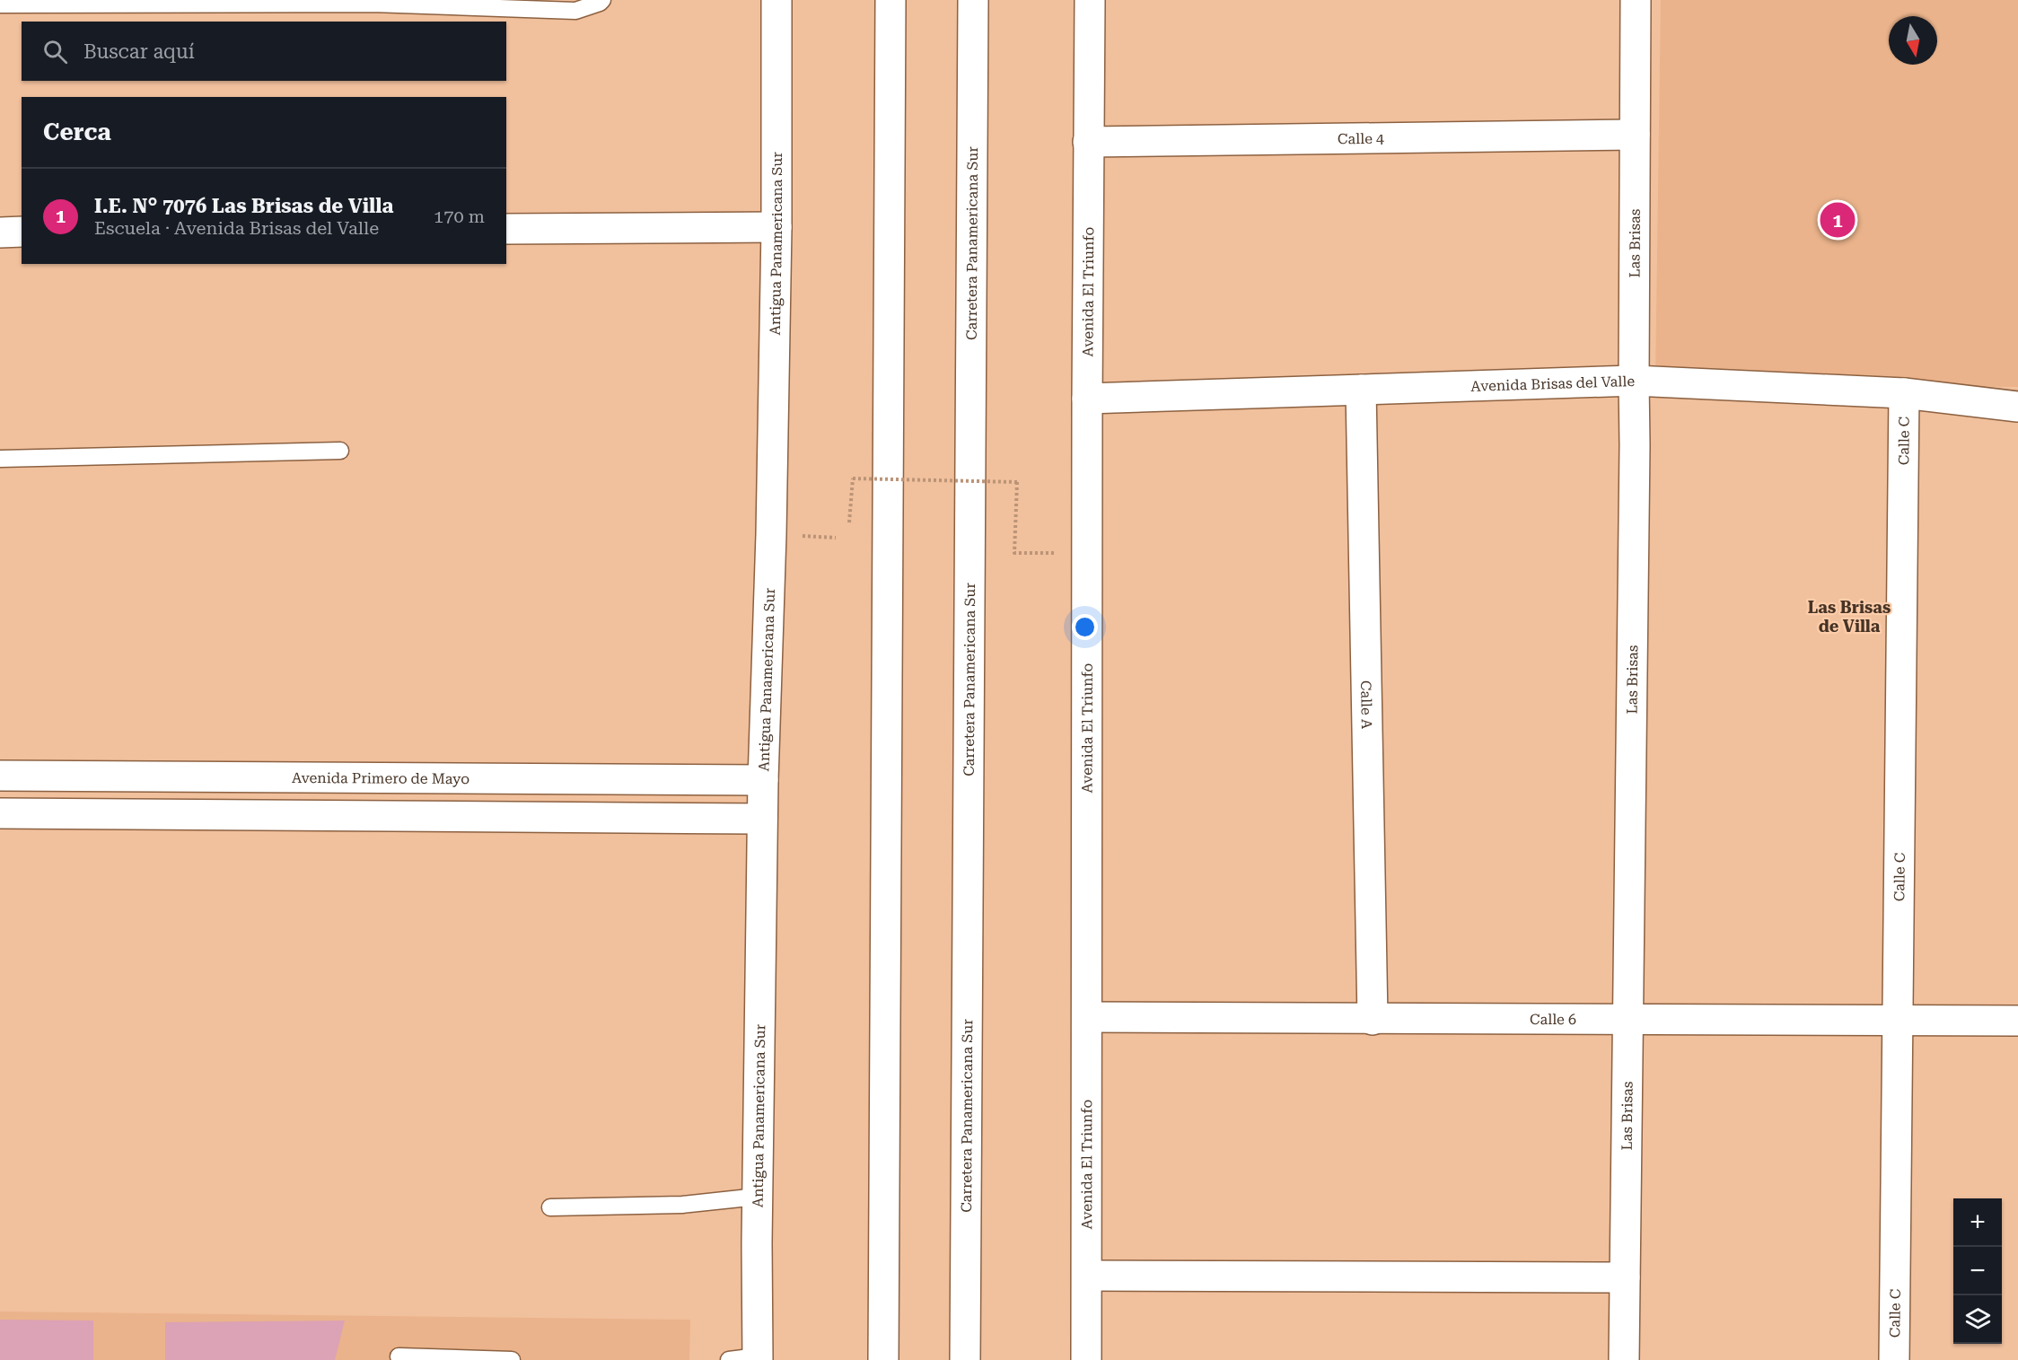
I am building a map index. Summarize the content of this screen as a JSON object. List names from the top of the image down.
{
  "streets": {
    "main road": [
      "Calle 4",
      "Antigua Panamericana Sur",
      "Carretera Panamericana Sur",
      "Las Brisas",
      "Avenida El Triunfo",
      "Avenida Brisas del Valle",
      "Calle C",
      "Calle A",
      "Avenida Primero de Mayo",
      "Calle 6"
    ]
  },
  "crossings": [
    ["Calle 4", "Las Brisas"],
    ["Calle 4", "Avenida El Triunfo"],
    ["Antigua Panamericana Sur", "Avenida Primero de Mayo"],
    ["Las Brisas", "Avenida Brisas del Valle"],
    ["Las Brisas", "Calle 6"],
    ["Avenida El Triunfo", "Avenida Brisas del Valle"],
    ["Avenida El Triunfo", "Calle 6"],
    ["Avenida Brisas del Valle", "Calle C"],
    ["Avenida Brisas del Valle", "Calle A"],
    ["Calle C", "Calle 6"],
    ["Calle A", "Calle 6"]
  ],
  "districts": ["Las Brisas de Villa"],
  "north": "bottom",
  "page": {
    "search": "Buscar aquí",
    "heading": "Cerca",
    "list": [
      {
        "mark": "1",
        "name": "I.E. N° 7076 Las Brisas de Villa",
        "note": "Escuela · Avenida Brisas del Valle",
        "value": "170 m"
      }
    ],
    "pins": "1",
    "map_buttons": ["+", "−"]
  }
}
